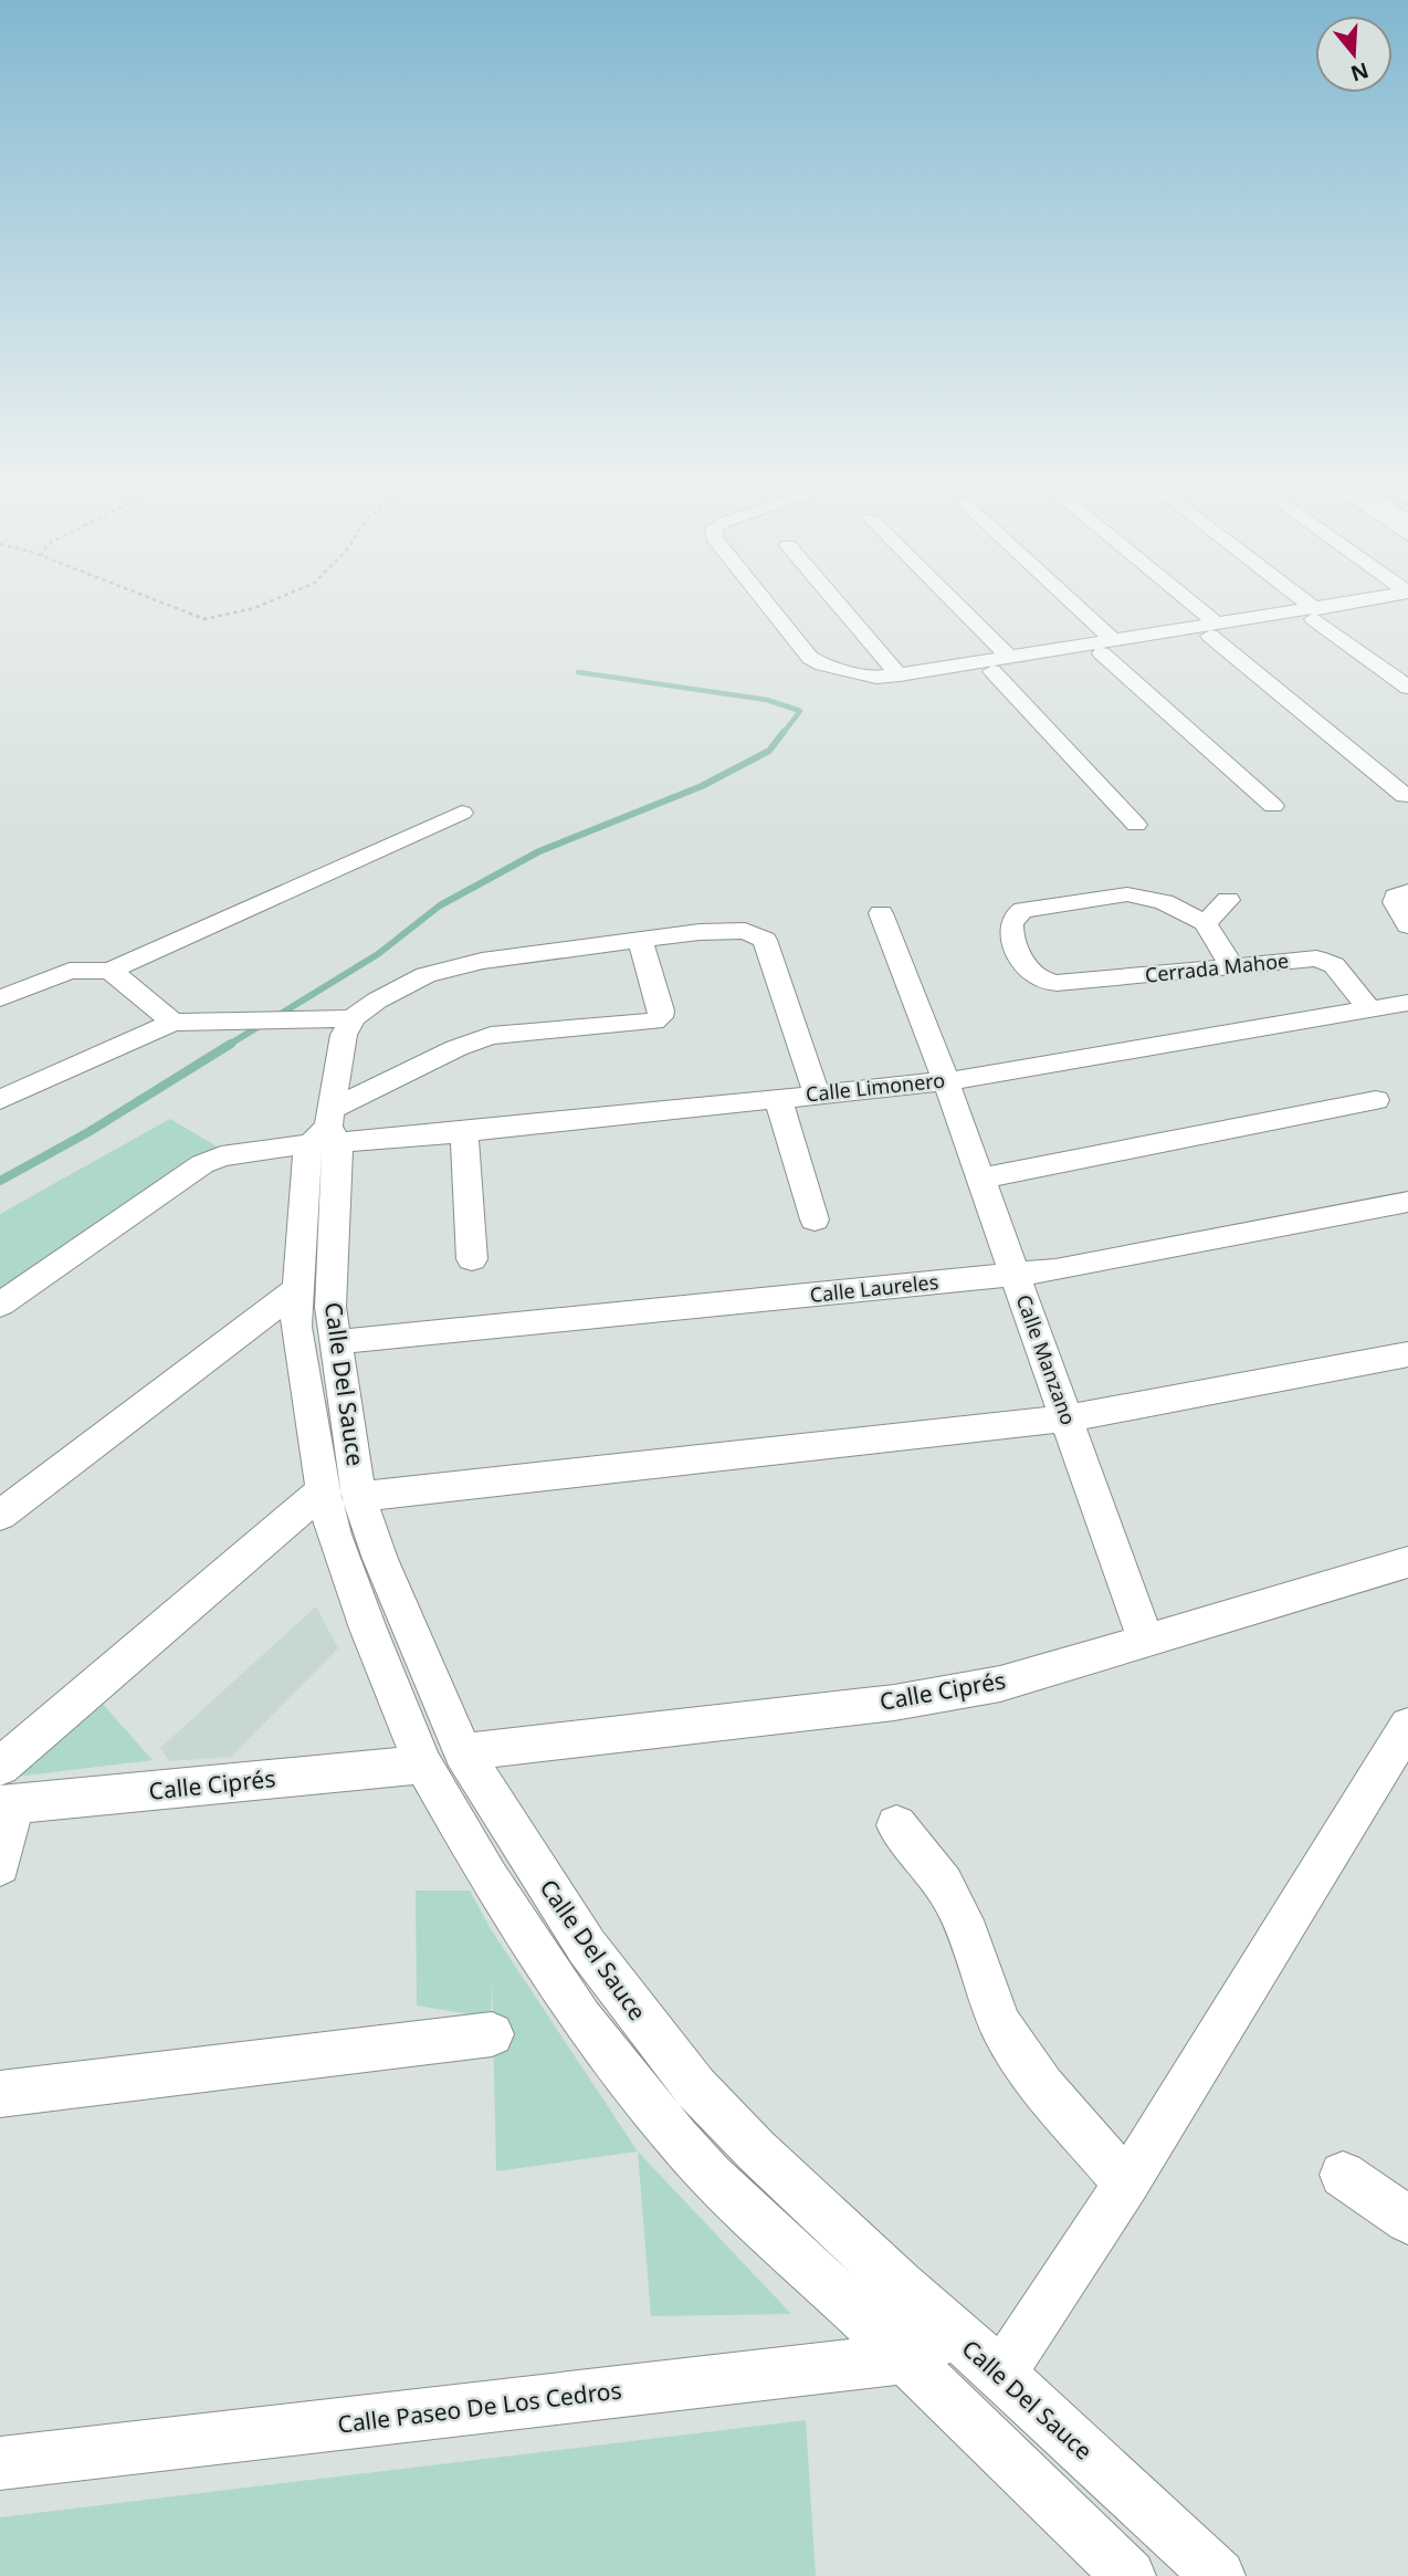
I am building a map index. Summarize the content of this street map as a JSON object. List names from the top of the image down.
{
  "streets": {
    "street": [
      "Cerrada Mahoe",
      "Calle Limonero",
      "Calle Laureles",
      "Calle Manzano",
      "Calle Del Sauce",
      "Calle Ciprés",
      "Calle Paseo De Los Cedros"
    ]
  },
  "crossings": [
    ["Cerrada Mahoe", "Calle Limonero"],
    ["Calle Limonero", "Calle Manzano"],
    ["Calle Limonero", "Calle Del Sauce"],
    ["Calle Laureles", "Calle Manzano"],
    ["Calle Laureles", "Calle Del Sauce"],
    ["Calle Manzano", "Calle Ciprés"],
    ["Calle Del Sauce", "Calle Ciprés"],
    ["Calle Del Sauce", "Calle Paseo De Los Cedros"]
  ],
  "north": "bottom"
}
